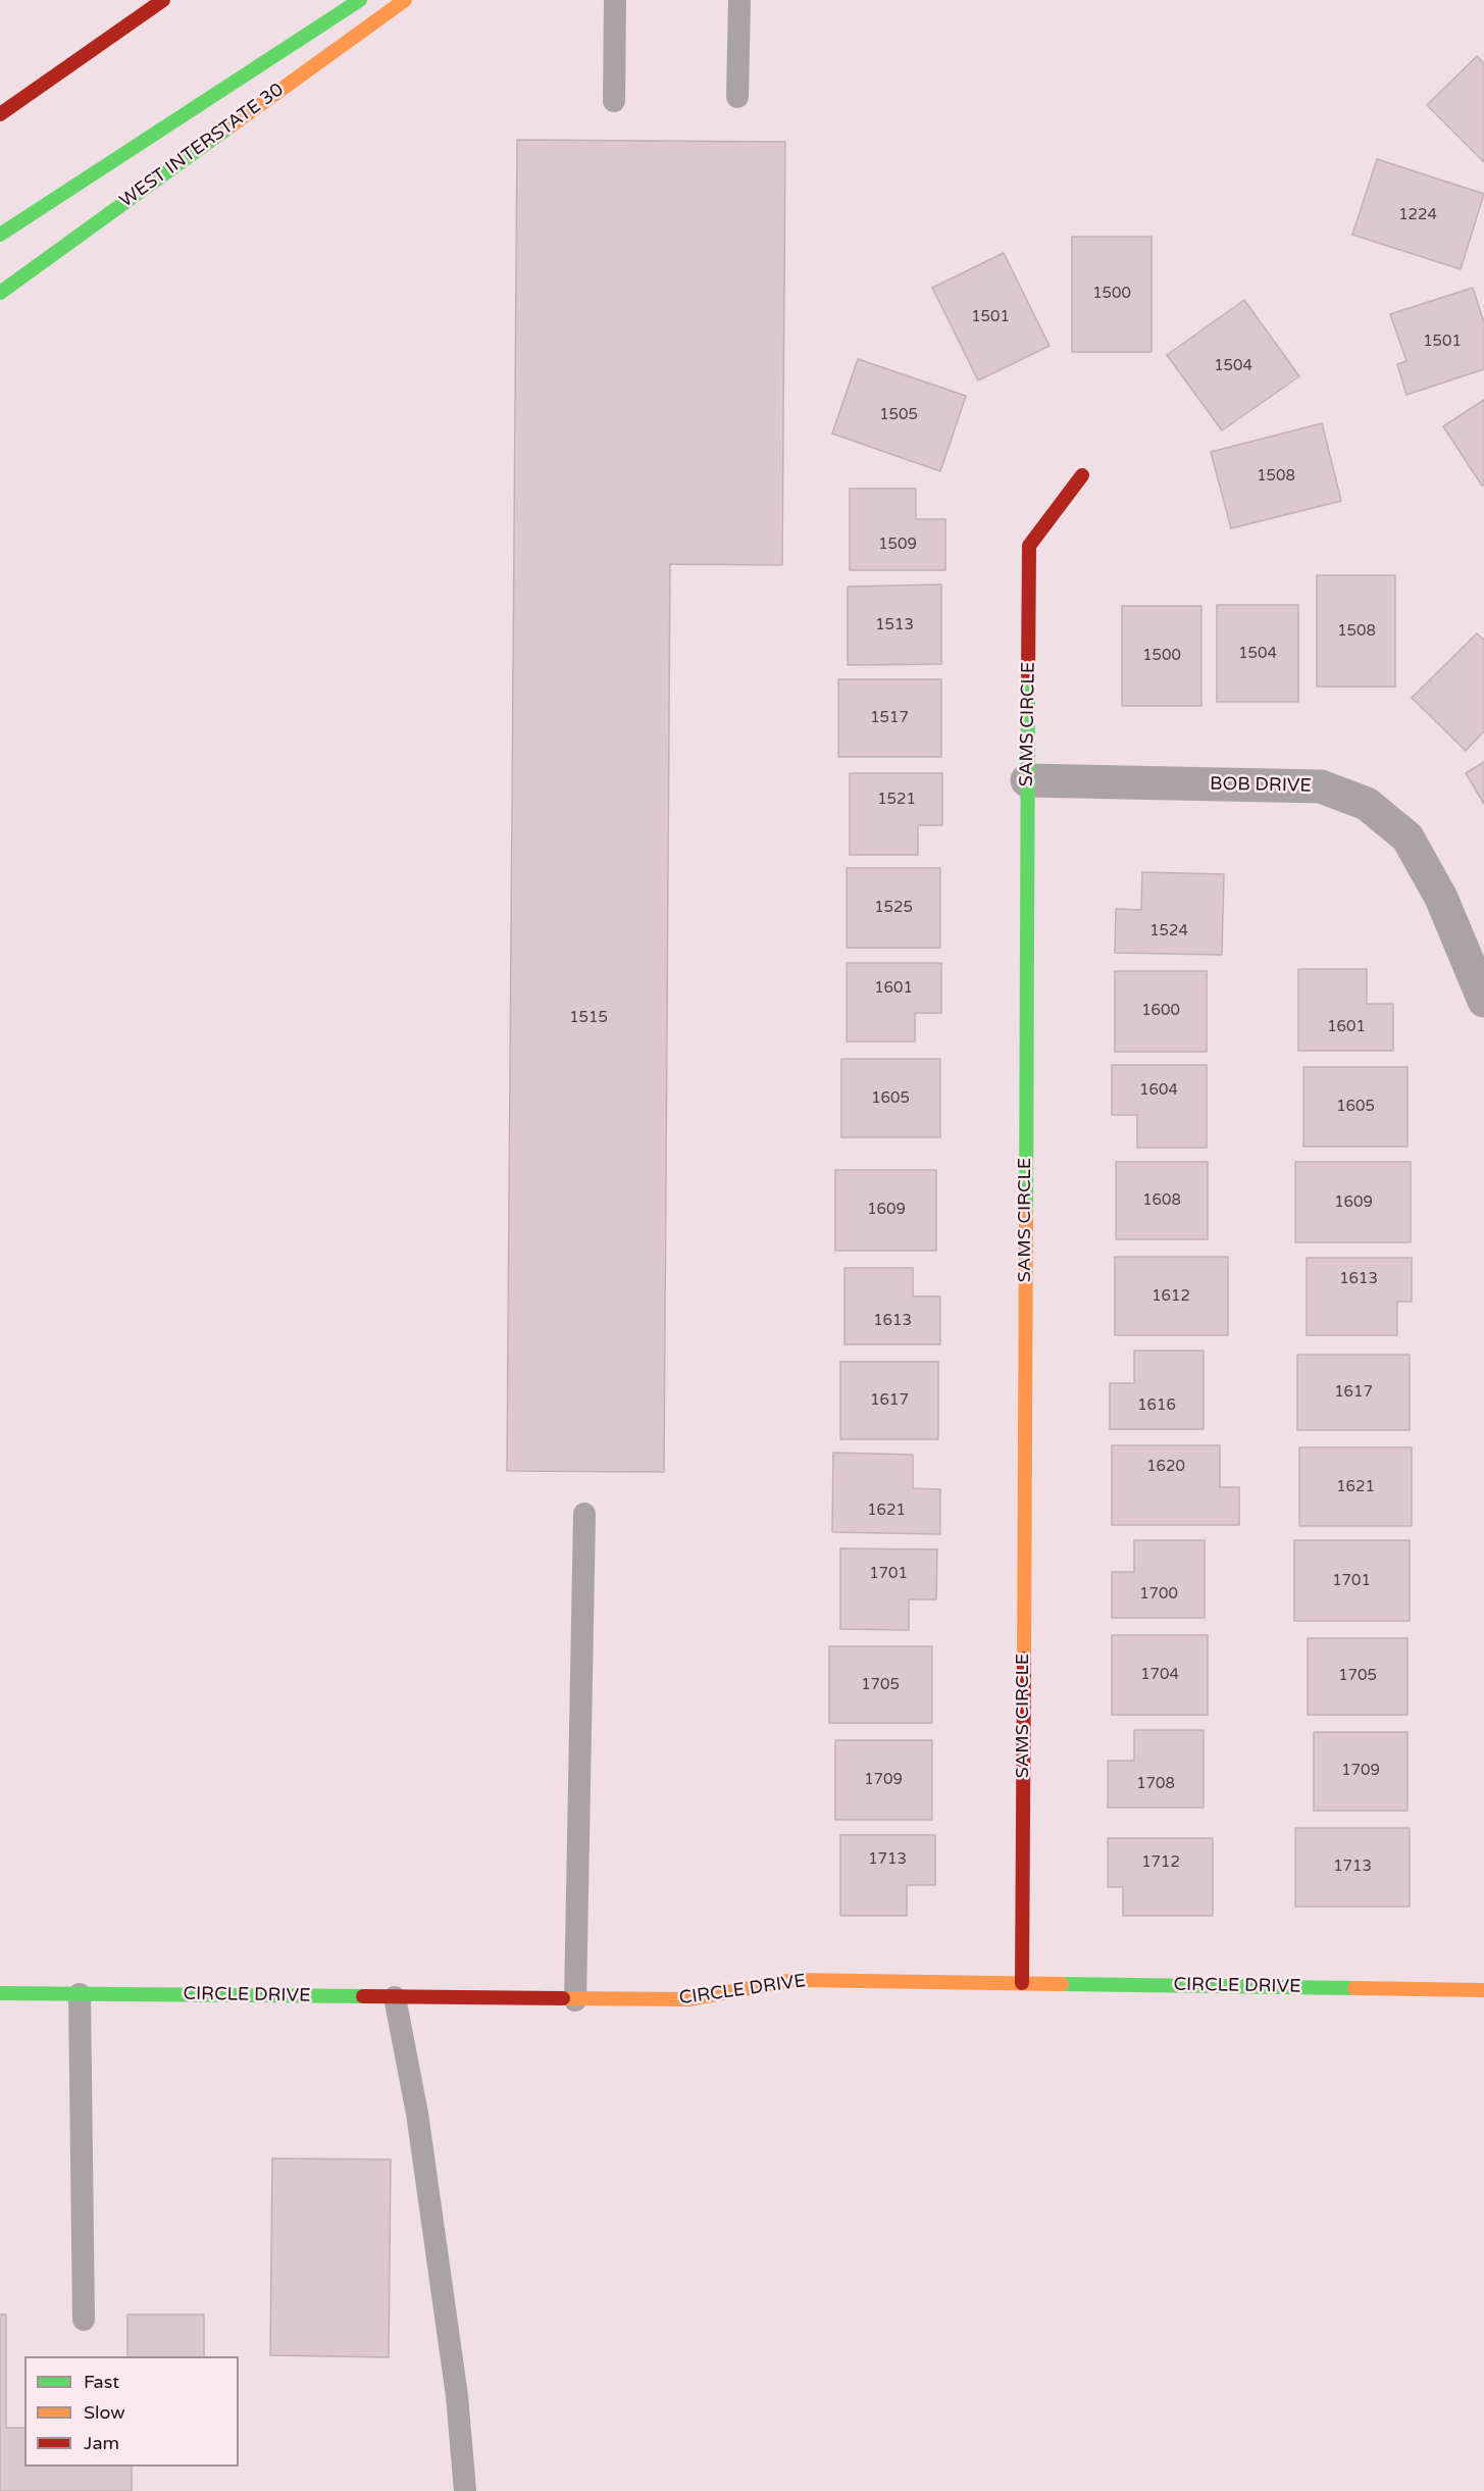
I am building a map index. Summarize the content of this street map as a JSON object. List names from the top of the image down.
{
  "streets": {
    "main road": ["WEST INTERSTATE 30", "SAMS CIRCLE", "CIRCLE DRIVE"],
    "street": ["BOB DRIVE"]
  },
  "crossings": [
    ["SAMS CIRCLE", "BOB DRIVE"],
    ["SAMS CIRCLE", "CIRCLE DRIVE"]
  ],
  "house_numbers": [
    "1224",
    "1500",
    "1501",
    "1501",
    "1504",
    "1505",
    "1508",
    "1509",
    "1513",
    "1508",
    "1504",
    "1500",
    "1517",
    "1521",
    "1525",
    "1524",
    "1601",
    "1600",
    "1515",
    "1601",
    "1604",
    "1605",
    "1605",
    "1608",
    "1609",
    "1609",
    "1613",
    "1612",
    "1613",
    "1617",
    "1617",
    "1616",
    "1620",
    "1621",
    "1621",
    "1701",
    "1701",
    "1700",
    "1704",
    "1705",
    "1705",
    "1709",
    "1709",
    "1708",
    "1713",
    "1712",
    "1713"
  ],
  "legend": ["Fast", "Slow", "Jam"]
}
